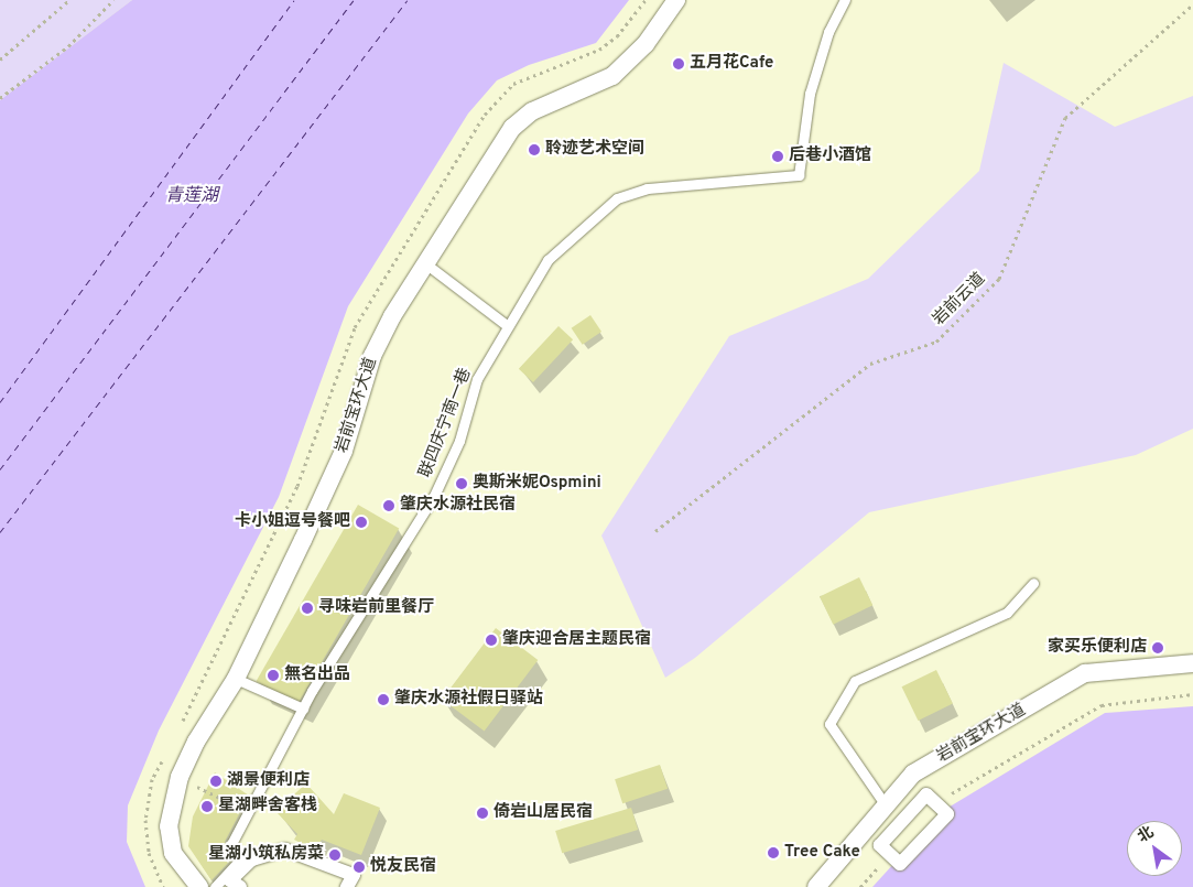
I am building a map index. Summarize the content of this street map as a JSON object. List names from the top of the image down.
{
  "streets": {
    "street": ["岩前宝环大道"],
    "lane": ["联四庆宁南一巷"],
    "path": ["岩前云道"]
  },
  "water": ["青莲湖"],
  "places": [
    "五月花Cafe",
    "聆迹艺术空间",
    "后巷小酒馆",
    "奥斯米妮Ospmini",
    "肇庆水源社民宿",
    "卡小姐逗号餐吧",
    "寻味·岩前里餐厅",
    "肇庆迎合居主题民宿",
    "家买乐便利店",
    "無名出品",
    "肇庆水源社假日驿站",
    "湖景便利店",
    "星湖畔舍客栈",
    "倚岩山居民宿",
    "Tree Cake",
    "星湖小筑私房菜",
    "悦友民宿"
  ],
  "north": "top left"
}
